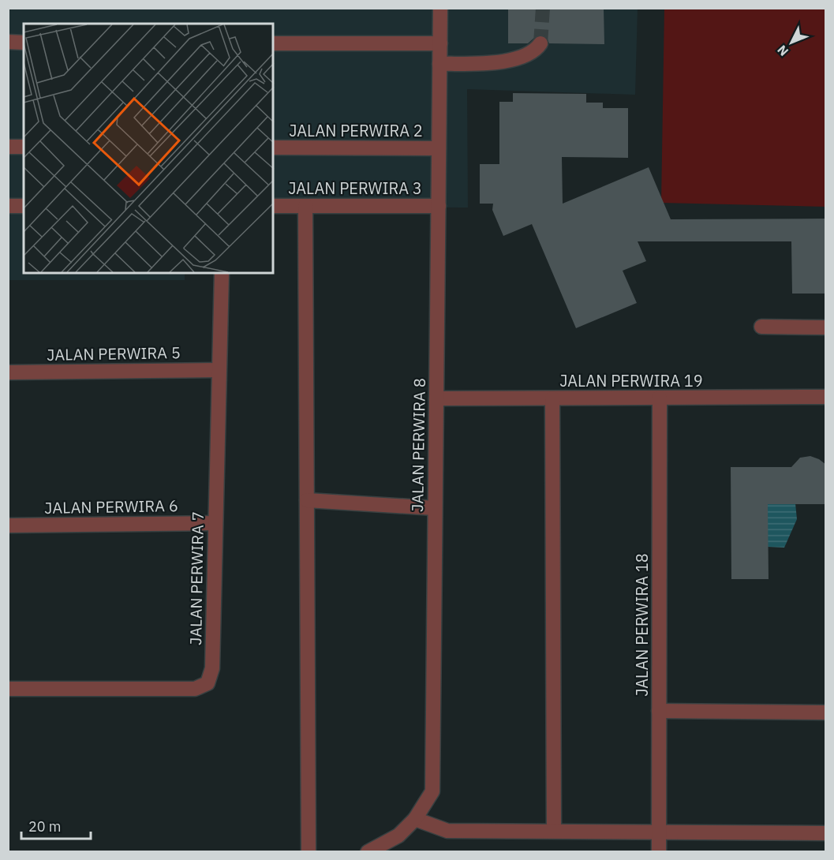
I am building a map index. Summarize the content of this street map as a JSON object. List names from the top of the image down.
{
  "streets": {
    "street": [
      "JALAN PERWIRA 2",
      "JALAN PERWIRA 3",
      "JALAN PERWIRA 5",
      "JALAN PERWIRA 19",
      "JALAN PERWIRA 8",
      "JALAN PERWIRA 6",
      "JALAN PERWIRA 7",
      "JALAN PERWIRA 18"
    ]
  },
  "crossings": [
    ["JALAN PERWIRA 2", "JALAN PERWIRA 8"],
    ["JALAN PERWIRA 3", "JALAN PERWIRA 8"],
    ["JALAN PERWIRA 5", "JALAN PERWIRA 7"],
    ["JALAN PERWIRA 19", "JALAN PERWIRA 8"],
    ["JALAN PERWIRA 19", "JALAN PERWIRA 18"],
    ["JALAN PERWIRA 6", "JALAN PERWIRA 7"]
  ],
  "scale_bar": "20 m",
  "north": "bottom left"
}
